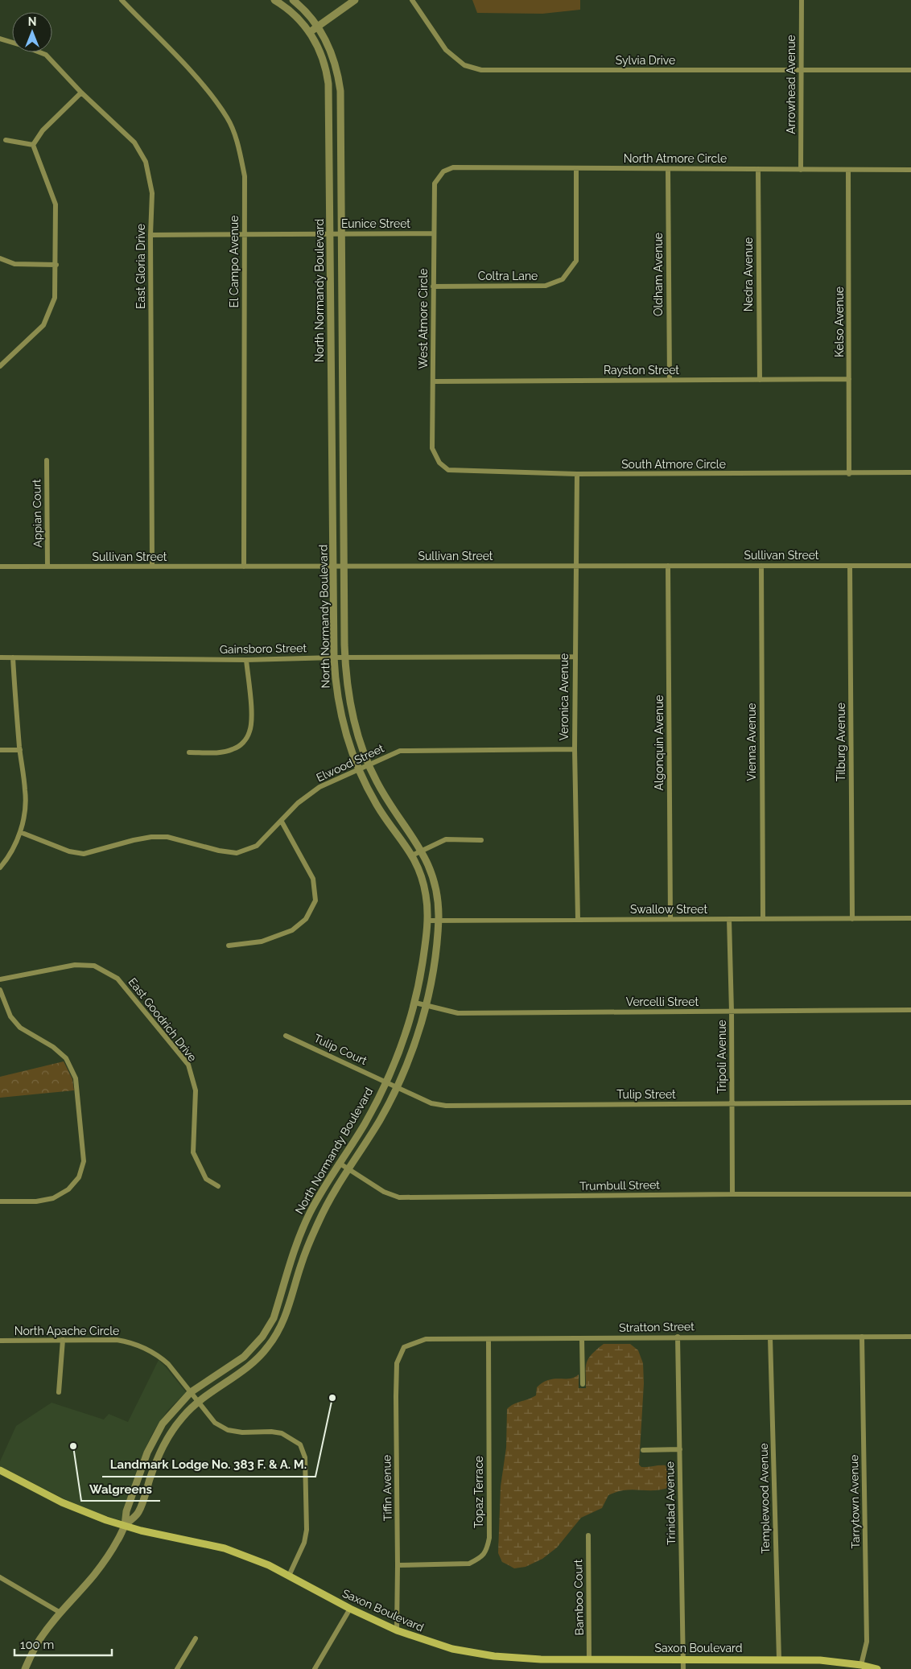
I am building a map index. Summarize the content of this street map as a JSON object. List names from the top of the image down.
{
  "streets": {
    "main road": ["Saxon Boulevard"],
    "street": [
      "Sylvia Drive",
      "Arrowhead Avenue",
      "North Atmore Circle",
      "Eunice Street",
      "El Campo Avenue",
      "East Gloria Drive",
      "Oldham Avenue",
      "Nedra Avenue",
      "Coltra Lane",
      "North Normandy Boulevard",
      "West Atmore Circle",
      "Kelso Avenue",
      "Rayston Street",
      "South Atmore Circle",
      "Appian Court",
      "Sullivan Street",
      "Gainsboro Street",
      "Veronica Avenue",
      "Vienna Avenue",
      "Tilburg Avenue",
      "Algonquin Avenue",
      "Elwood Street",
      "Swallow Street",
      "Vercelli Street",
      "East Goodrich Drive",
      "Tulip Court",
      "Tripoli Avenue",
      "Tulip Street",
      "Trumbull Street",
      "Stratton Street",
      "North Apache Circle",
      "Tiffin Avenue",
      "Topaz Terrace",
      "Templewood Avenue",
      "Tarrytown Avenue",
      "Trinidad Avenue",
      "Bamboo Court"
    ]
  },
  "crossings": [
    ["Sylvia Drive", "Arrowhead Avenue"],
    ["Arrowhead Avenue", "North Atmore Circle"],
    ["North Atmore Circle", "Oldham Avenue"],
    ["North Atmore Circle", "Nedra Avenue"],
    ["North Atmore Circle", "Coltra Lane"],
    ["North Atmore Circle", "West Atmore Circle"],
    ["North Atmore Circle", "Kelso Avenue"],
    ["Eunice Street", "El Campo Avenue"],
    ["Eunice Street", "East Gloria Drive"],
    ["Eunice Street", "North Normandy Boulevard"],
    ["Eunice Street", "West Atmore Circle"],
    ["El Campo Avenue", "Sullivan Street"],
    ["East Gloria Drive", "Sullivan Street"],
    ["Oldham Avenue", "Rayston Street"],
    ["Nedra Avenue", "Rayston Street"],
    ["Coltra Lane", "West Atmore Circle"],
    ["North Normandy Boulevard", "Sullivan Street"],
    ["North Normandy Boulevard", "Gainsboro Street"],
    ["North Normandy Boulevard", "Elwood Street"],
    ["North Normandy Boulevard", "Swallow Street"],
    ["North Normandy Boulevard", "Vercelli Street"],
    ["North Normandy Boulevard", "Tulip Court"],
    ["North Normandy Boulevard", "Tulip Street"],
    ["North Normandy Boulevard", "Trumbull Street"],
    ["North Normandy Boulevard", "North Apache Circle"],
    ["North Normandy Boulevard", "Saxon Boulevard"],
    ["West Atmore Circle", "Rayston Street"],
    ["West Atmore Circle", "South Atmore Circle"],
    ["Kelso Avenue", "Rayston Street"],
    ["Kelso Avenue", "South Atmore Circle"],
    ["South Atmore Circle", "Veronica Avenue"],
    ["Appian Court", "Sullivan Street"],
    ["Sullivan Street", "Veronica Avenue"],
    ["Sullivan Street", "Vienna Avenue"],
    ["Sullivan Street", "Tilburg Avenue"],
    ["Sullivan Street", "Algonquin Avenue"],
    ["Gainsboro Street", "Veronica Avenue"],
    ["Veronica Avenue", "Elwood Street"],
    ["Veronica Avenue", "Swallow Street"],
    ["Vienna Avenue", "Swallow Street"],
    ["Tilburg Avenue", "Swallow Street"],
    ["Algonquin Avenue", "Swallow Street"],
    ["Swallow Street", "Tripoli Avenue"],
    ["Vercelli Street", "Tripoli Avenue"],
    ["Tulip Court", "Tulip Street"],
    ["Tripoli Avenue", "Tulip Street"],
    ["Tripoli Avenue", "Trumbull Street"],
    ["Stratton Street", "Tiffin Avenue"],
    ["Stratton Street", "Topaz Terrace"],
    ["Stratton Street", "Templewood Avenue"],
    ["Stratton Street", "Tarrytown Avenue"],
    ["Stratton Street", "Trinidad Avenue"],
    ["North Apache Circle", "Saxon Boulevard"],
    ["Tiffin Avenue", "Topaz Terrace"],
    ["Tiffin Avenue", "Saxon Boulevard"],
    ["Templewood Avenue", "Saxon Boulevard"],
    ["Tarrytown Avenue", "Saxon Boulevard"],
    ["Trinidad Avenue", "Saxon Boulevard"],
    ["Bamboo Court", "Saxon Boulevard"]
  ],
  "places": ["Landmark Lodge No. 383 F. & A. M.", "Walgreens"],
  "scale_bar": "100 m",
  "north": "top"
}
